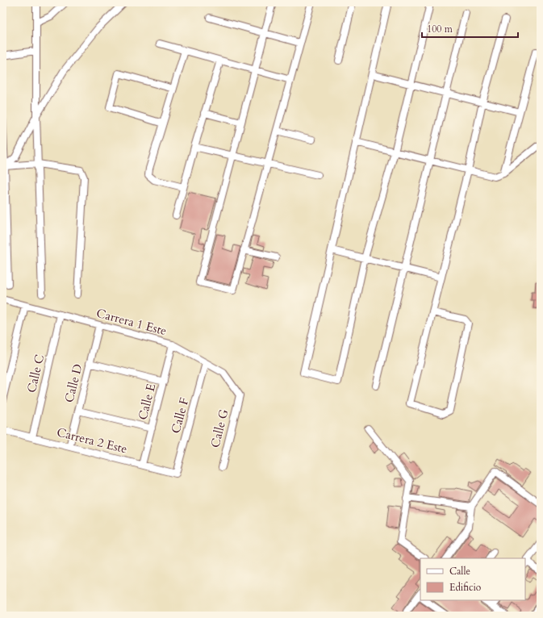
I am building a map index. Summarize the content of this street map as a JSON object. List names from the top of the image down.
{
  "streets": {
    "street": [
      "Carrera 1 Este",
      "Calle C",
      "Calle D",
      "Calle E",
      "Calle F",
      "Calle G",
      "Carrera 2 Este"
    ]
  },
  "crossings": [
    ["Carrera 1 Este", "Calle C"],
    ["Carrera 1 Este", "Calle D"],
    ["Carrera 1 Este", "Calle E"],
    ["Carrera 1 Este", "Calle F"],
    ["Carrera 1 Este", "Calle G"],
    ["Calle C", "Carrera 2 Este"],
    ["Calle D", "Carrera 2 Este"],
    ["Calle E", "Carrera 2 Este"],
    ["Calle F", "Carrera 2 Este"]
  ],
  "legend": ["Calle", "Edificio"],
  "scale_bar": "100 m"
}
